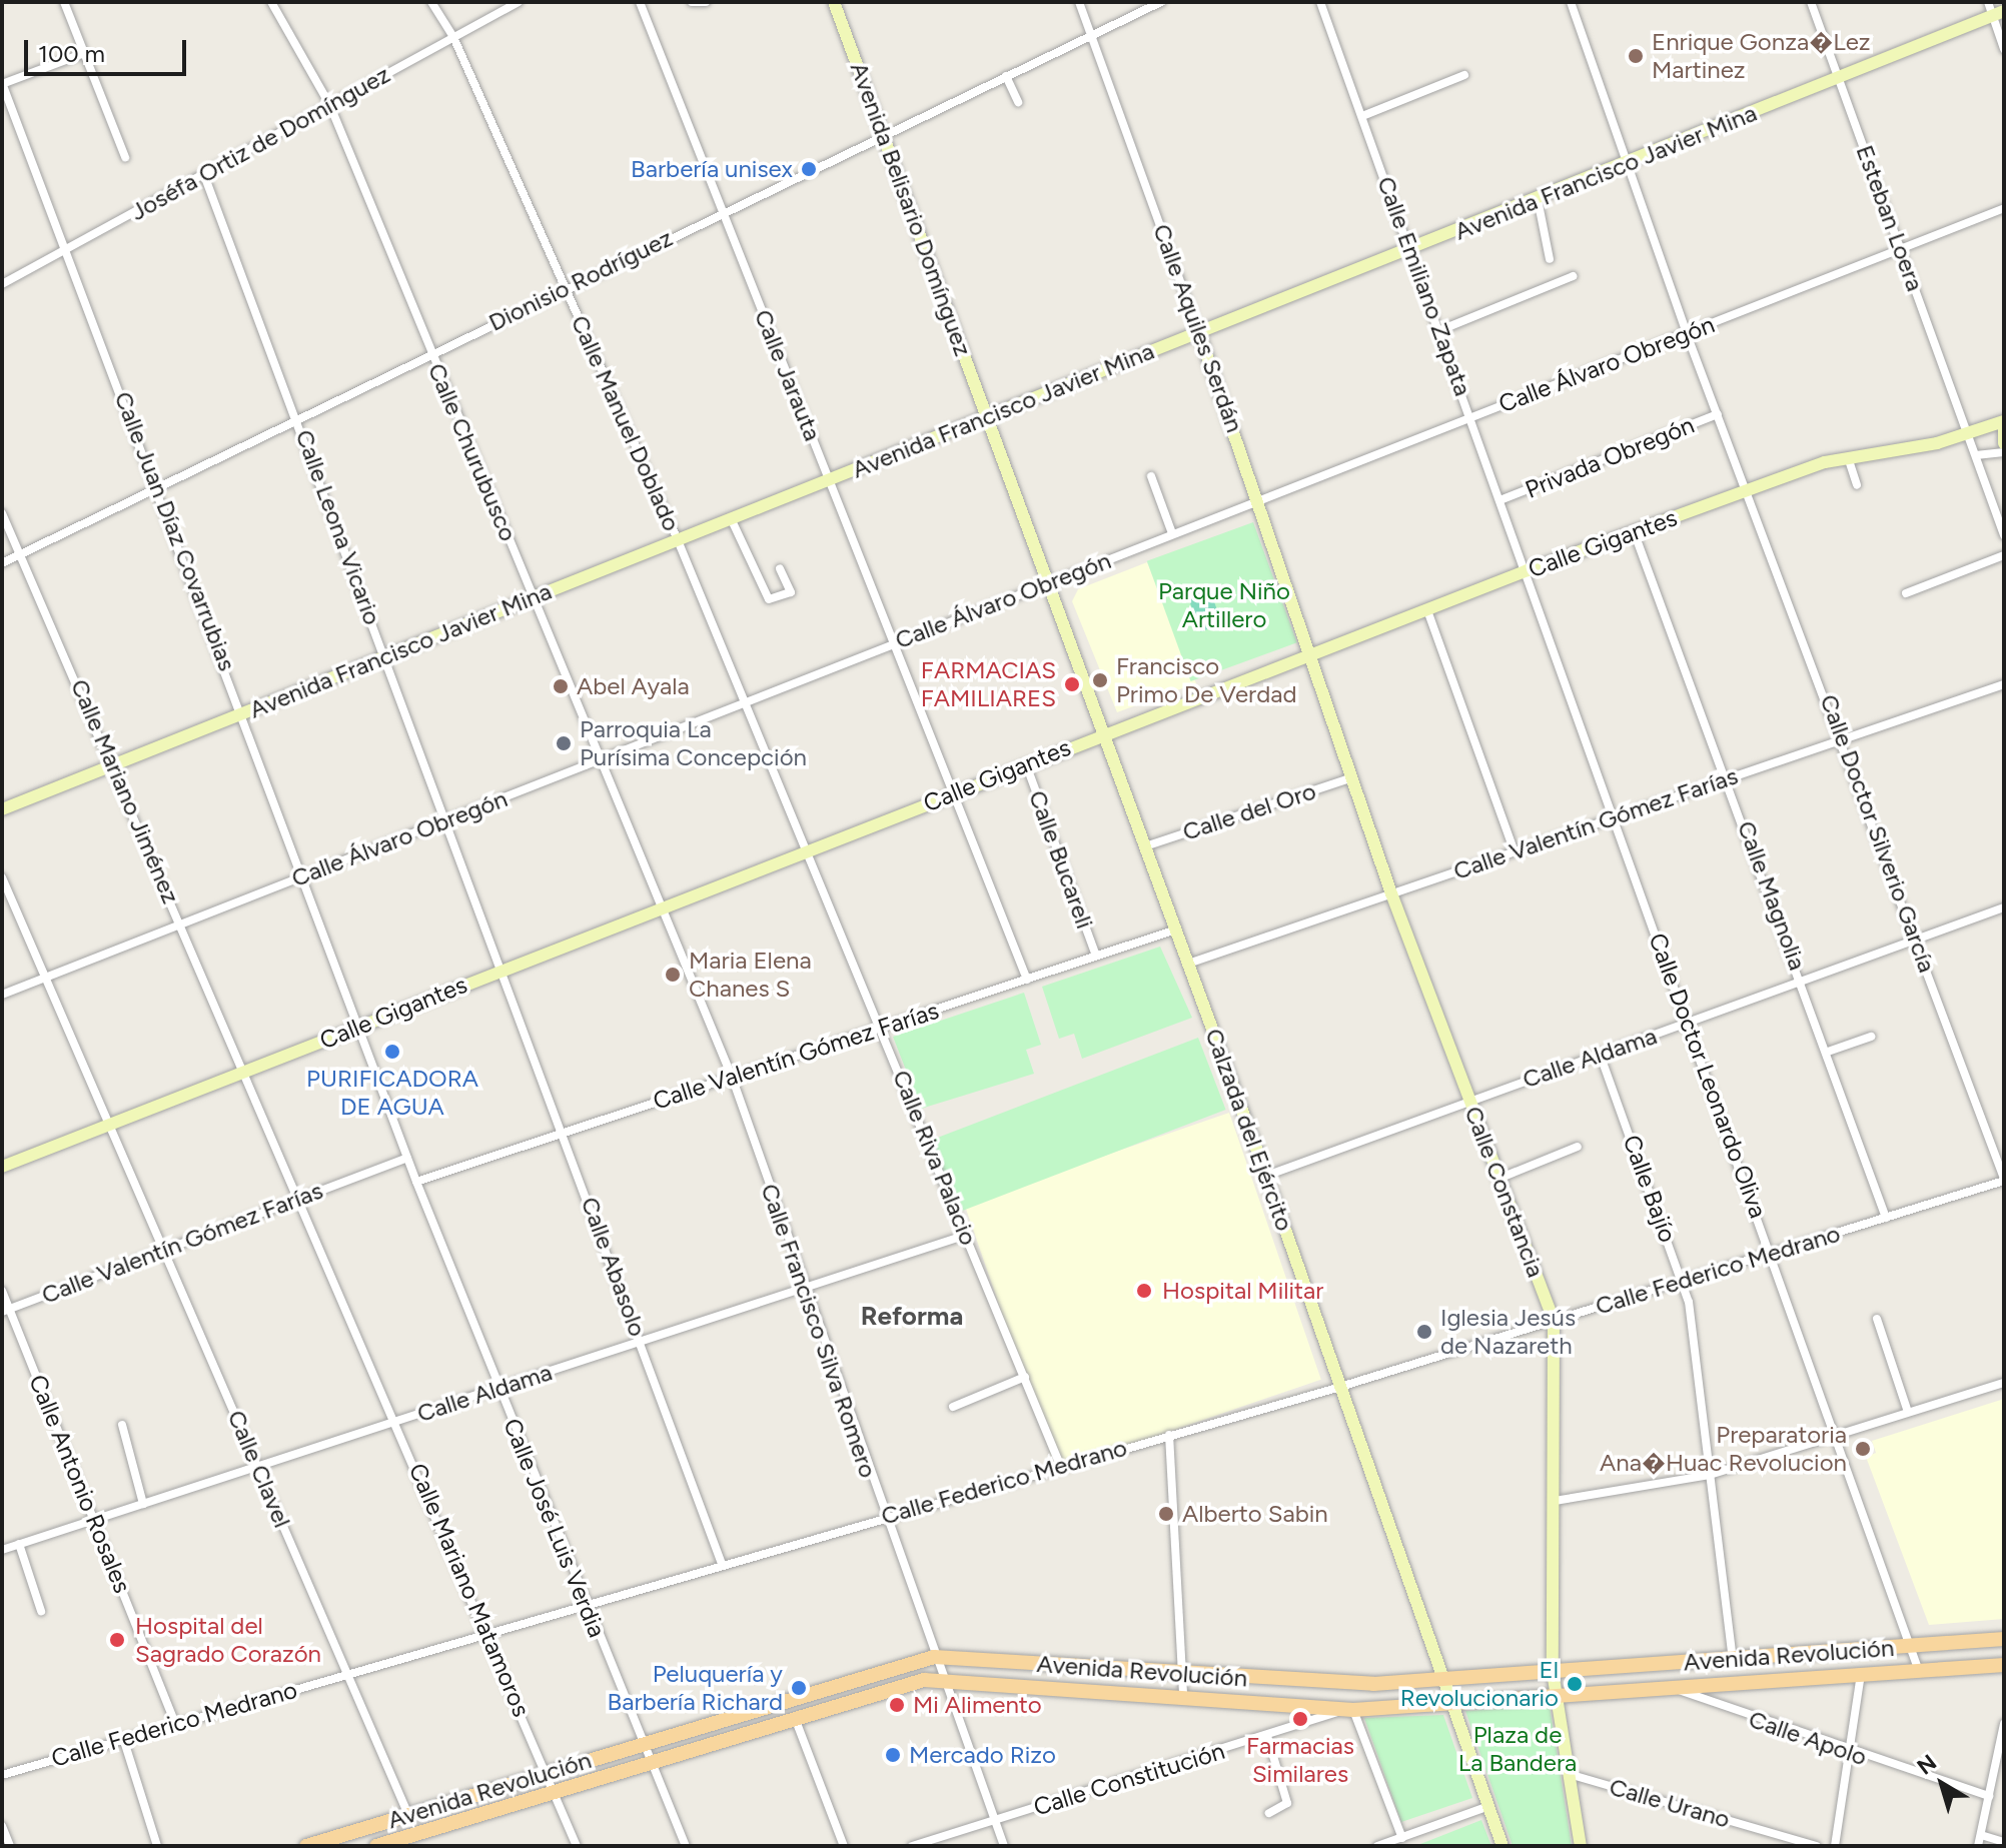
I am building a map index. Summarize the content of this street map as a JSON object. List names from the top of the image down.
{
  "streets": {
    "main road": [
      "Avenida Francisco Javier Mina",
      "Avenida Belisario Domínguez",
      "Calle Aquiles Serdán",
      "Calle Gigantes",
      "Calzada del Ejército",
      "Calle Constancia",
      "Avenida Revolución"
    ],
    "street": [
      "Joséfa Ortiz de Domínguez",
      "Esteban Loera",
      "Dionisio Rodríguez",
      "Calle Emiliano Zapata",
      "Calle Álvaro Obregón",
      "Calle Jarauta",
      "Calle Manuel Doblado",
      "Calle Churubusco",
      "Privada Obregón",
      "Calle Leona Vicario",
      "Calle Juan Díaz Covarrubias",
      "Calle Mariano Jiménez",
      "Calle del Oro",
      "Calle Valentín Gómez Farías",
      "Calle Doctor Silverio García",
      "Calle Bucareli",
      "Calle Magnolia",
      "Calle Aldama",
      "Calle Doctor Leonardo Oliva",
      "Calle Riva Palacio",
      "Calle Bajío",
      "Calle Abasolo",
      "Calle Federico Medrano",
      "Calle Francisco Silva Romero",
      "Calle Clavel",
      "Calle Antonio Rosales",
      "Calle José Luis Verdia",
      "Calle Mariano Matamoros",
      "Calle Apolo",
      "Calle Constitución",
      "Calle Urano"
    ]
  },
  "crossings": [
    ["Joséfa Ortiz de Domínguez", "Calle Manuel Doblado"],
    ["Joséfa Ortiz de Domínguez", "Calle Churubusco"],
    ["Joséfa Ortiz de Domínguez", "Calle Leona Vicario"],
    ["Joséfa Ortiz de Domínguez", "Calle Juan Díaz Covarrubias"],
    ["Avenida Francisco Javier Mina", "Avenida Belisario Domínguez"],
    ["Avenida Francisco Javier Mina", "Esteban Loera"],
    ["Avenida Francisco Javier Mina", "Calle Emiliano Zapata"],
    ["Avenida Francisco Javier Mina", "Calle Aquiles Serdán"],
    ["Avenida Francisco Javier Mina", "Calle Jarauta"],
    ["Avenida Francisco Javier Mina", "Calle Manuel Doblado"],
    ["Avenida Francisco Javier Mina", "Calle Churubusco"],
    ["Avenida Francisco Javier Mina", "Calle Leona Vicario"],
    ["Avenida Francisco Javier Mina", "Calle Juan Díaz Covarrubias"],
    ["Avenida Francisco Javier Mina", "Calle Mariano Jiménez"],
    ["Avenida Francisco Javier Mina", "Calle Doctor Silverio García"],
    ["Avenida Francisco Javier Mina", "Calzada del Ejército"],
    ["Avenida Belisario Domínguez", "Dionisio Rodríguez"],
    ["Avenida Belisario Domínguez", "Calzada del Ejército"],
    ["Esteban Loera", "Calle Álvaro Obregón"],
    ["Esteban Loera", "Calle Gigantes"],
    ["Dionisio Rodríguez", "Calle Aquiles Serdán"],
    ["Dionisio Rodríguez", "Calle Jarauta"],
    ["Dionisio Rodríguez", "Calle Manuel Doblado"],
    ["Dionisio Rodríguez", "Calle Churubusco"],
    ["Dionisio Rodríguez", "Calle Leona Vicario"],
    ["Dionisio Rodríguez", "Calle Juan Díaz Covarrubias"],
    ["Dionisio Rodríguez", "Calle Mariano Jiménez"],
    ["Calle Emiliano Zapata", "Calle Álvaro Obregón"],
    ["Calle Emiliano Zapata", "Privada Obregón"],
    ["Calle Emiliano Zapata", "Calle Gigantes"],
    ["Calle Emiliano Zapata", "Calle Doctor Leonardo Oliva"],
    ["Calle Aquiles Serdán", "Calle Álvaro Obregón"],
    ["Calle Aquiles Serdán", "Calle Gigantes"],
    ["Calle Aquiles Serdán", "Calle Constancia"],
    ["Calle Álvaro Obregón", "Calle Jarauta"],
    ["Calle Álvaro Obregón", "Calle Manuel Doblado"],
    ["Calle Álvaro Obregón", "Calle Churubusco"],
    ["Calle Álvaro Obregón", "Calle Leona Vicario"],
    ["Calle Álvaro Obregón", "Calle Juan Díaz Covarrubias"],
    ["Calle Álvaro Obregón", "Calle Mariano Jiménez"],
    ["Calle Álvaro Obregón", "Calle Doctor Silverio García"],
    ["Calle Álvaro Obregón", "Calzada del Ejército"],
    ["Calle Álvaro Obregón", "Calle Clavel"],
    ["Calle Jarauta", "Calle Gigantes"],
    ["Calle Jarauta", "Calle Valentín Gómez Farías"],
    ["Calle Manuel Doblado", "Calle Gigantes"],
    ["Calle Manuel Doblado", "Calle Riva Palacio"],
    ["Calle Churubusco", "Calle Gigantes"],
    ["Calle Churubusco", "Calle Francisco Silva Romero"],
    ["Privada Obregón", "Calle Doctor Silverio García"],
    ["Calle Leona Vicario", "Calle Gigantes"],
    ["Calle Leona Vicario", "Calle Abasolo"],
    ["Calle Juan Díaz Covarrubias", "Calle Gigantes"],
    ["Calle Juan Díaz Covarrubias", "Calle José Luis Verdia"],
    ["Calle Gigantes", "Calle Mariano Jiménez"],
    ["Calle Gigantes", "Calle Doctor Silverio García"],
    ["Calle Gigantes", "Calle Bucareli"],
    ["Calle Gigantes", "Calle Magnolia"],
    ["Calle Gigantes", "Calle Doctor Leonardo Oliva"],
    ["Calle Gigantes", "Calzada del Ejército"],
    ["Calle Gigantes", "Calle Riva Palacio"],
    ["Calle Gigantes", "Calle Constancia"],
    ["Calle Gigantes", "Calle Abasolo"],
    ["Calle Gigantes", "Calle Francisco Silva Romero"],
    ["Calle Gigantes", "Calle Clavel"],
    ["Calle Gigantes", "Calle José Luis Verdia"],
    ["Calle Gigantes", "Calle Mariano Matamoros"],
    ["Calle Mariano Jiménez", "Calle Mariano Matamoros"],
    ["Calle del Oro", "Calzada del Ejército"],
    ["Calle del Oro", "Calle Constancia"],
    ["Calle Valentín Gómez Farías", "Calle Doctor Silverio García"],
    ["Calle Valentín Gómez Farías", "Calle Bucareli"],
    ["Calle Valentín Gómez Farías", "Calle Magnolia"],
    ["Calle Valentín Gómez Farías", "Calle Doctor Leonardo Oliva"],
    ["Calle Valentín Gómez Farías", "Calzada del Ejército"],
    ["Calle Valentín Gómez Farías", "Calle Riva Palacio"],
    ["Calle Valentín Gómez Farías", "Calle Constancia"],
    ["Calle Valentín Gómez Farías", "Calle Abasolo"],
    ["Calle Valentín Gómez Farías", "Calle Francisco Silva Romero"],
    ["Calle Valentín Gómez Farías", "Calle Clavel"],
    ["Calle Valentín Gómez Farías", "Calle Antonio Rosales"],
    ["Calle Valentín Gómez Farías", "Calle José Luis Verdia"],
    ["Calle Valentín Gómez Farías", "Calle Mariano Matamoros"],
    ["Calle Doctor Silverio García", "Calle Aldama"],
    ["Calle Doctor Silverio García", "Calle Federico Medrano"],
    ["Calle Magnolia", "Calle Aldama"],
    ["Calle Magnolia", "Calle Federico Medrano"],
    ["Calle Aldama", "Calle Doctor Leonardo Oliva"],
    ["Calle Aldama", "Calzada del Ejército"],
    ["Calle Aldama", "Calle Riva Palacio"],
    ["Calle Aldama", "Calle Bajío"],
    ["Calle Aldama", "Calle Constancia"],
    ["Calle Aldama", "Calle Abasolo"],
    ["Calle Aldama", "Calle Francisco Silva Romero"],
    ["Calle Aldama", "Calle Clavel"],
    ["Calle Aldama", "Calle Antonio Rosales"],
    ["Calle Aldama", "Calle José Luis Verdia"],
    ["Calle Aldama", "Calle Mariano Matamoros"],
    ["Calle Doctor Leonardo Oliva", "Calle Federico Medrano"],
    ["Calle Doctor Leonardo Oliva", "Avenida Revolución"],
    ["Calzada del Ejército", "Calle Federico Medrano"],
    ["Calzada del Ejército", "Avenida Revolución"],
    ["Calle Riva Palacio", "Calle Federico Medrano"],
    ["Calle Bajío", "Calle Federico Medrano"],
    ["Calle Bajío", "Avenida Revolución"],
    ["Calle Constancia", "Calle Federico Medrano"],
    ["Calle Constancia", "Avenida Revolución"],
    ["Calle Constancia", "Calle Urano"],
    ["Calle Abasolo", "Calle Federico Medrano"],
    ["Calle Federico Medrano", "Calle Francisco Silva Romero"],
    ["Calle Federico Medrano", "Calle Clavel"],
    ["Calle Federico Medrano", "Calle Antonio Rosales"],
    ["Calle Federico Medrano", "Calle José Luis Verdia"],
    ["Calle Federico Medrano", "Calle Mariano Matamoros"],
    ["Calle Francisco Silva Romero", "Avenida Revolución"],
    ["Calle Francisco Silva Romero", "Calle Constitución"],
    ["Calle Clavel", "Avenida Revolución"],
    ["Calle José Luis Verdia", "Avenida Revolución"],
    ["Calle Mariano Matamoros", "Avenida Revolución"],
    ["Avenida Revolución", "Calle Apolo"],
    ["Avenida Revolución", "Calle Constitución"]
  ],
  "districts": ["Reforma"],
  "parks": ["Parque Niño Artillero", "Plaza de La Bandera"],
  "places": [
    "Enrique Gonza�Lez Martinez",
    "Barbería unisex",
    "Francisco Primo De Verdad",
    "FARMACIAS FAMILIARES",
    "Abel Ayala",
    "Parroquia La Purísima Concepción",
    "Maria Elena Chanes S",
    "PURIFICADORA DE AGUA",
    "Hospital Militar",
    "Iglesia Jesús de Nazareth",
    "Preparatoria Ana�Huac Revolucion",
    "Alberto Sabin",
    "Hospital del Sagrado Corazón",
    "El Revolucionario",
    "Peluquería y Barbería Richard",
    "Mi Alimento",
    "Farmacias Similares",
    "Mercado Rizo"
  ],
  "scale_bar": "100 m",
  "north": "top left"
}
